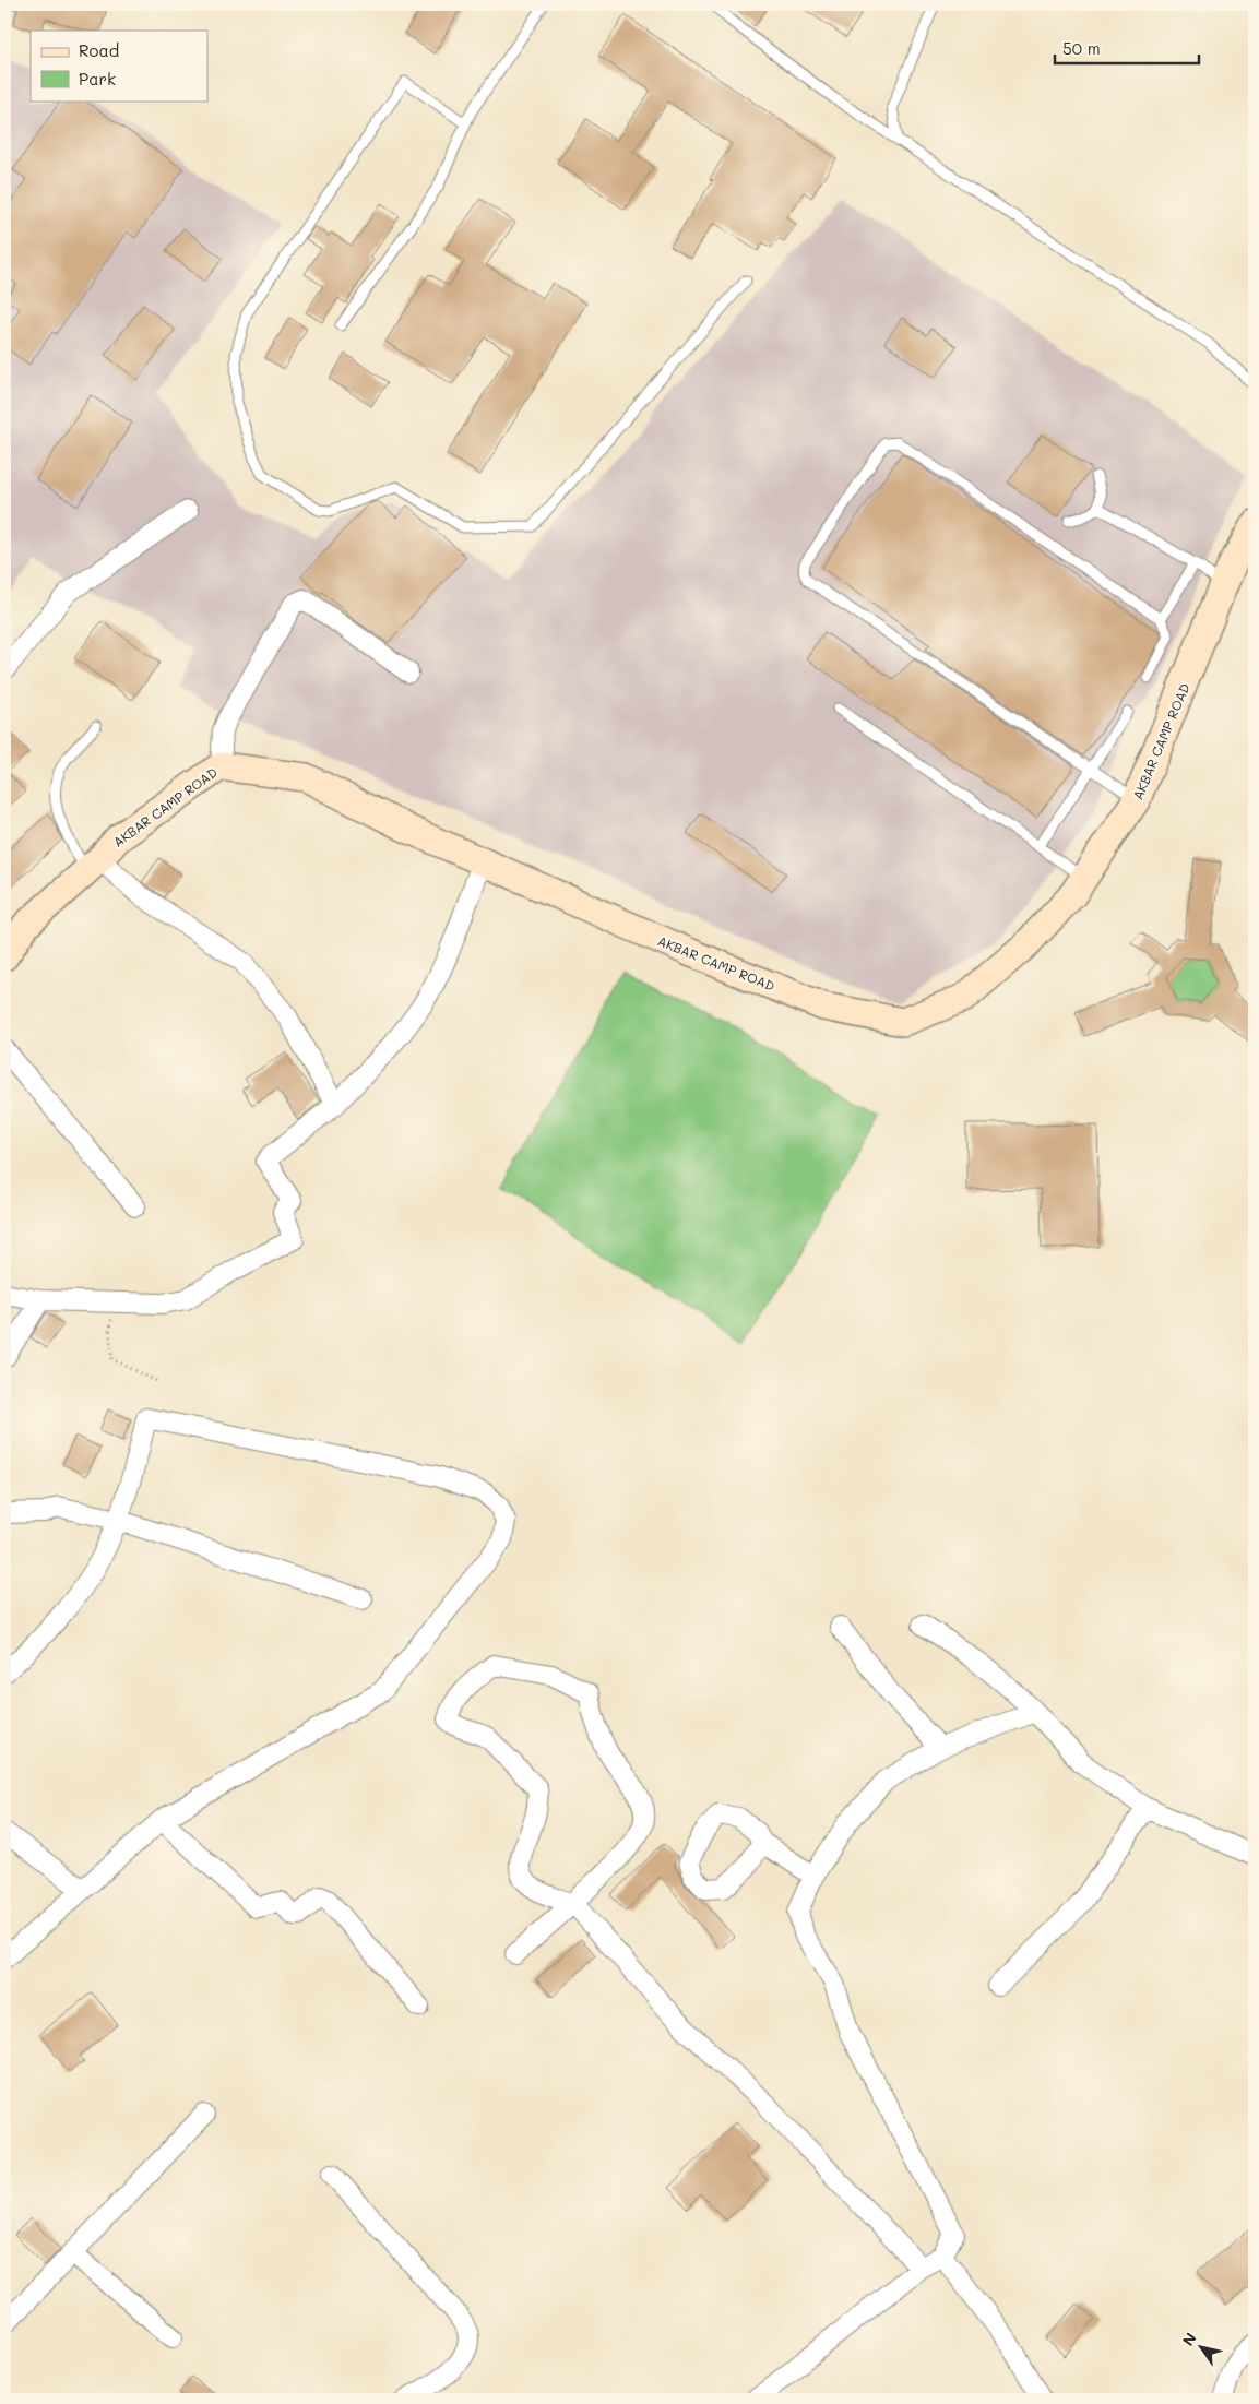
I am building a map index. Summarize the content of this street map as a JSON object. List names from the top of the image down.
{
  "streets": {
    "street": ["AKBAR CAMP ROAD"]
  },
  "legend": ["Road", "Park"],
  "scale_bar": "50 m",
  "north": "top left"
}
